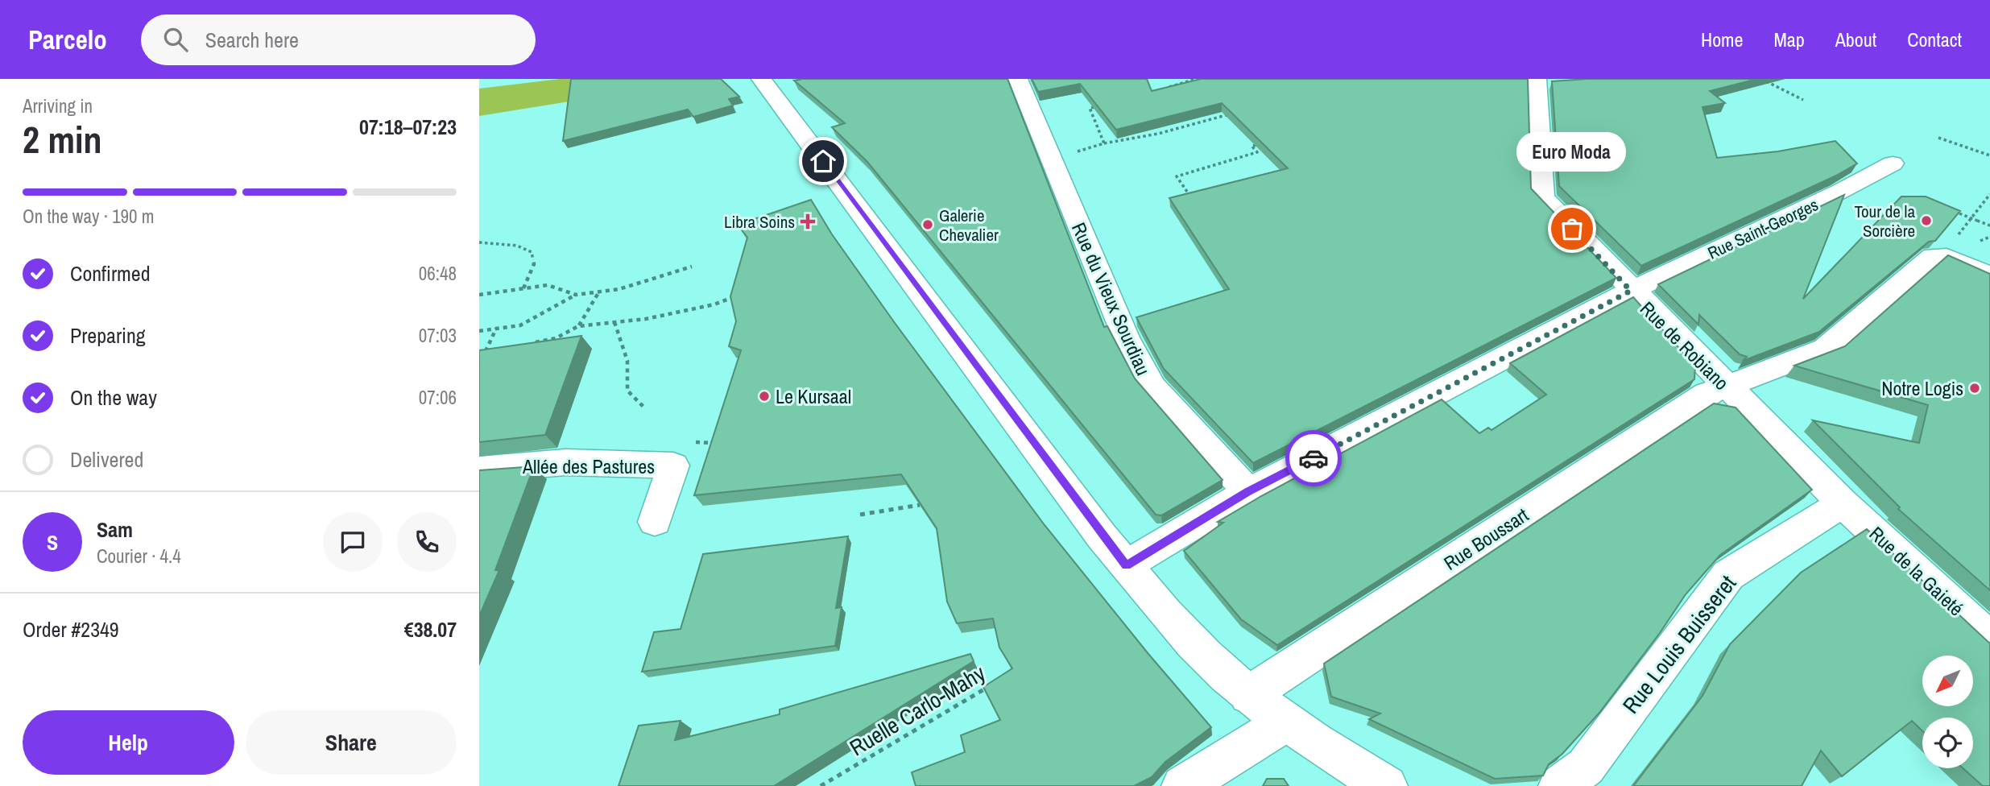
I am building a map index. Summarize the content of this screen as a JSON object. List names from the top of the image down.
{
  "streets": {
    "street": [
      "Rue Saint-Georges",
      "Rue du Vieux Sourdiau",
      "Rue de Robiano",
      "Allée des Pastures",
      "Rue Boussart",
      "Rue de la Gaieté",
      "Rue Louis Buisseret"
    ],
    "path": ["Ruelle Carlo-Mahy"]
  },
  "crossings": [
    ["Rue Saint-Georges", "Rue du Vieux Sourdiau"],
    ["Rue Saint-Georges", "Rue de Robiano"],
    ["Rue de Robiano", "Rue Boussart"],
    ["Rue de Robiano", "Rue de la Gaieté"],
    ["Rue de Robiano", "Rue Louis Buisseret"],
    ["Rue de la Gaieté", "Rue Louis Buisseret"]
  ],
  "places": {
    "other": [
      "Tour de la Sorcière",
      "Galerie Chevalier",
      "Euro Moda",
      "Notre Logis",
      "Le Kursaal"
    ],
    "health": ["Libra Soins"]
  },
  "north": "bottom left",
  "page": {
    "header": "Parcelo",
    "search": "Search here",
    "nav": [
      "Home",
      "Map",
      "About",
      "Contact"
    ],
    "heading": ["2 min", "Arriving in", "07:18–07:23"],
    "panel": [
      "Sam",
      "Courier · 4.4",
      "Order #2349",
      "€38.07"
    ],
    "bubble": "Euro Moda",
    "bar": "On the way · 190 m",
    "list": [
      ["Confirmed", "06:48"],
      ["Preparing", "07:03"],
      ["On the way", "07:06"],
      "Delivered"
    ],
    "round": "S",
    "buttons": ["Help", "Share"]
  }
}
